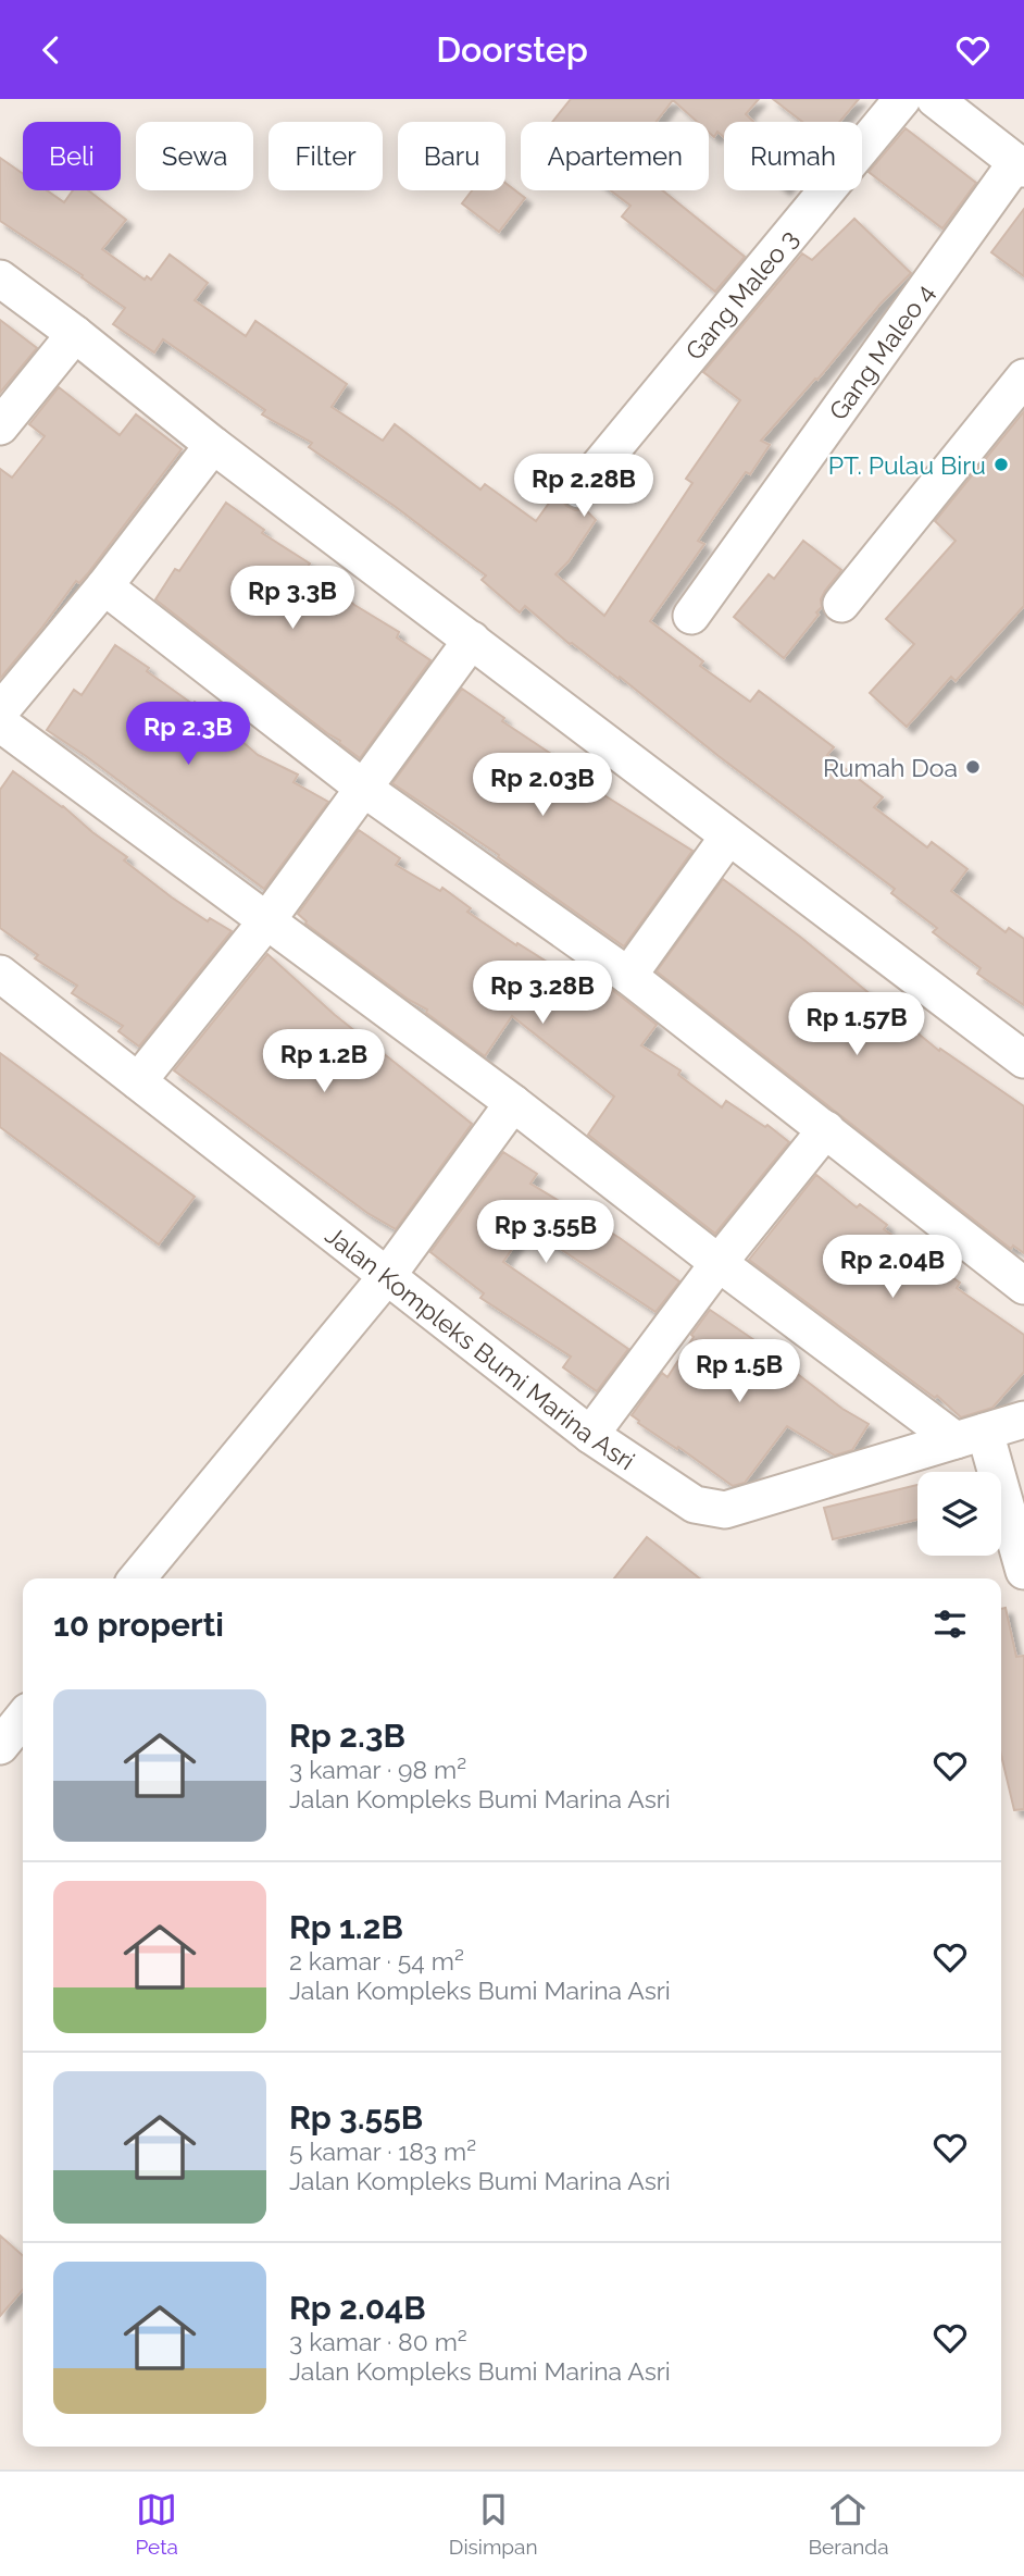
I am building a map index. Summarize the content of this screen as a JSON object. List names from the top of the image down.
{
  "streets": {
    "street": ["Gang Maleo 3", "Gang Maleo 4", "Jalan Kompleks Bumi Marina Asri"]
  },
  "places": ["PT. Pulau Biru", "Rumah Doa"],
  "page": {
    "header": "Doorstep",
    "chip": [
      "Beli",
      "Sewa",
      "Filter",
      "Baru",
      "Apartemen",
      "Rumah"
    ],
    "price": [
      "Rp 2.28B",
      "Rp 3.3B",
      "Rp 2.3B",
      "Rp 2.03B",
      "Rp 3.28B",
      "Rp 1.57B",
      "Rp 1.2B",
      "Rp 3.55B",
      "Rp 2.04B",
      "Rp 1.5B"
    ],
    "heading": "10 properti",
    "list": [
      {
        "name": "Rp 2.3B",
        "note": "3 kamar · 98 m² · Jalan Kompleks Bumi Marina Asri"
      },
      {
        "name": "Rp 1.2B",
        "note": "2 kamar · 54 m² · Jalan Kompleks Bumi Marina Asri"
      },
      {
        "name": "Rp 3.55B",
        "note": "5 kamar · 183 m² · Jalan Kompleks Bumi Marina Asri"
      },
      {
        "name": "Rp 2.04B",
        "note": "3 kamar · 80 m² · Jalan Kompleks Bumi Marina Asri"
      }
    ],
    "tabs": ["Peta", "Disimpan", "Beranda"]
  }
}
